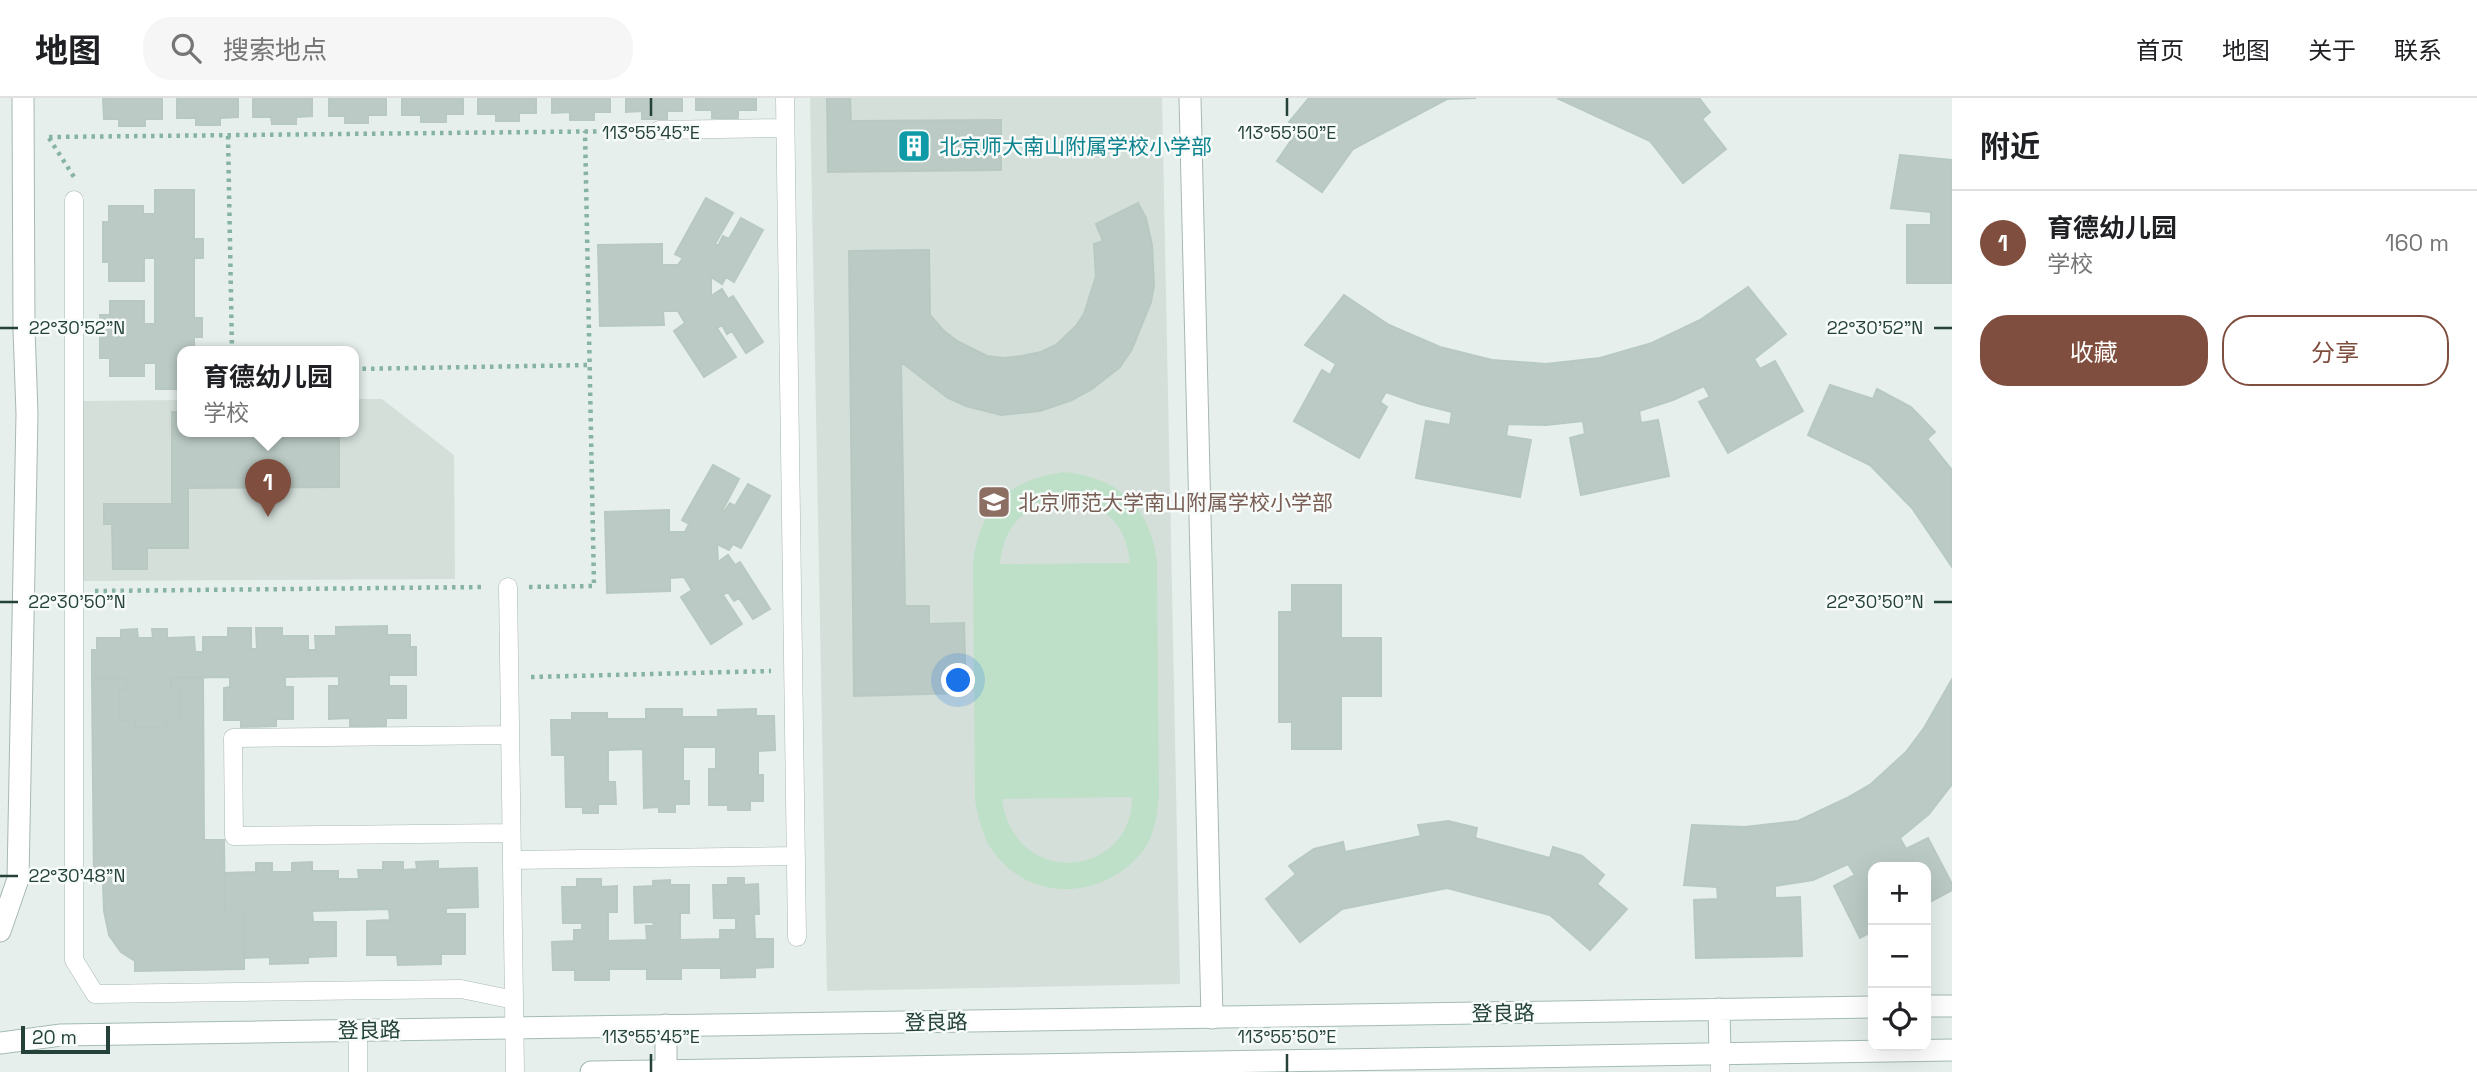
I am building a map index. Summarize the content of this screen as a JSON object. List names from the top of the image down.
{
  "streets": {
    "street": ["登良路"]
  },
  "places": {
    "building": ["北京师大南山附属学校小学部"],
    "school or university": ["北京师范大学南山附属学校小学部"]
  },
  "scale_bar": "20 m",
  "page": {
    "header": "地图",
    "search": "搜索地点",
    "nav": [
      "首页",
      "地图",
      "关于",
      "联系"
    ],
    "heading": "附近",
    "list": [
      {
        "mark": "1",
        "name": "育德幼儿园",
        "note": "学校",
        "value": "160 m"
      }
    ],
    "buttons": ["收藏", "分享"],
    "popup": ["育德幼儿园", "学校"],
    "pins": "1",
    "map_buttons": ["+", "−"],
    "scale": "20 m"
  },
  "coordinates": [
    "113°55'45\"E",
    "113°55'50\"E",
    "22°30'52\"N",
    "22°30'50\"N",
    "22°30'48\"N"
  ]
}
